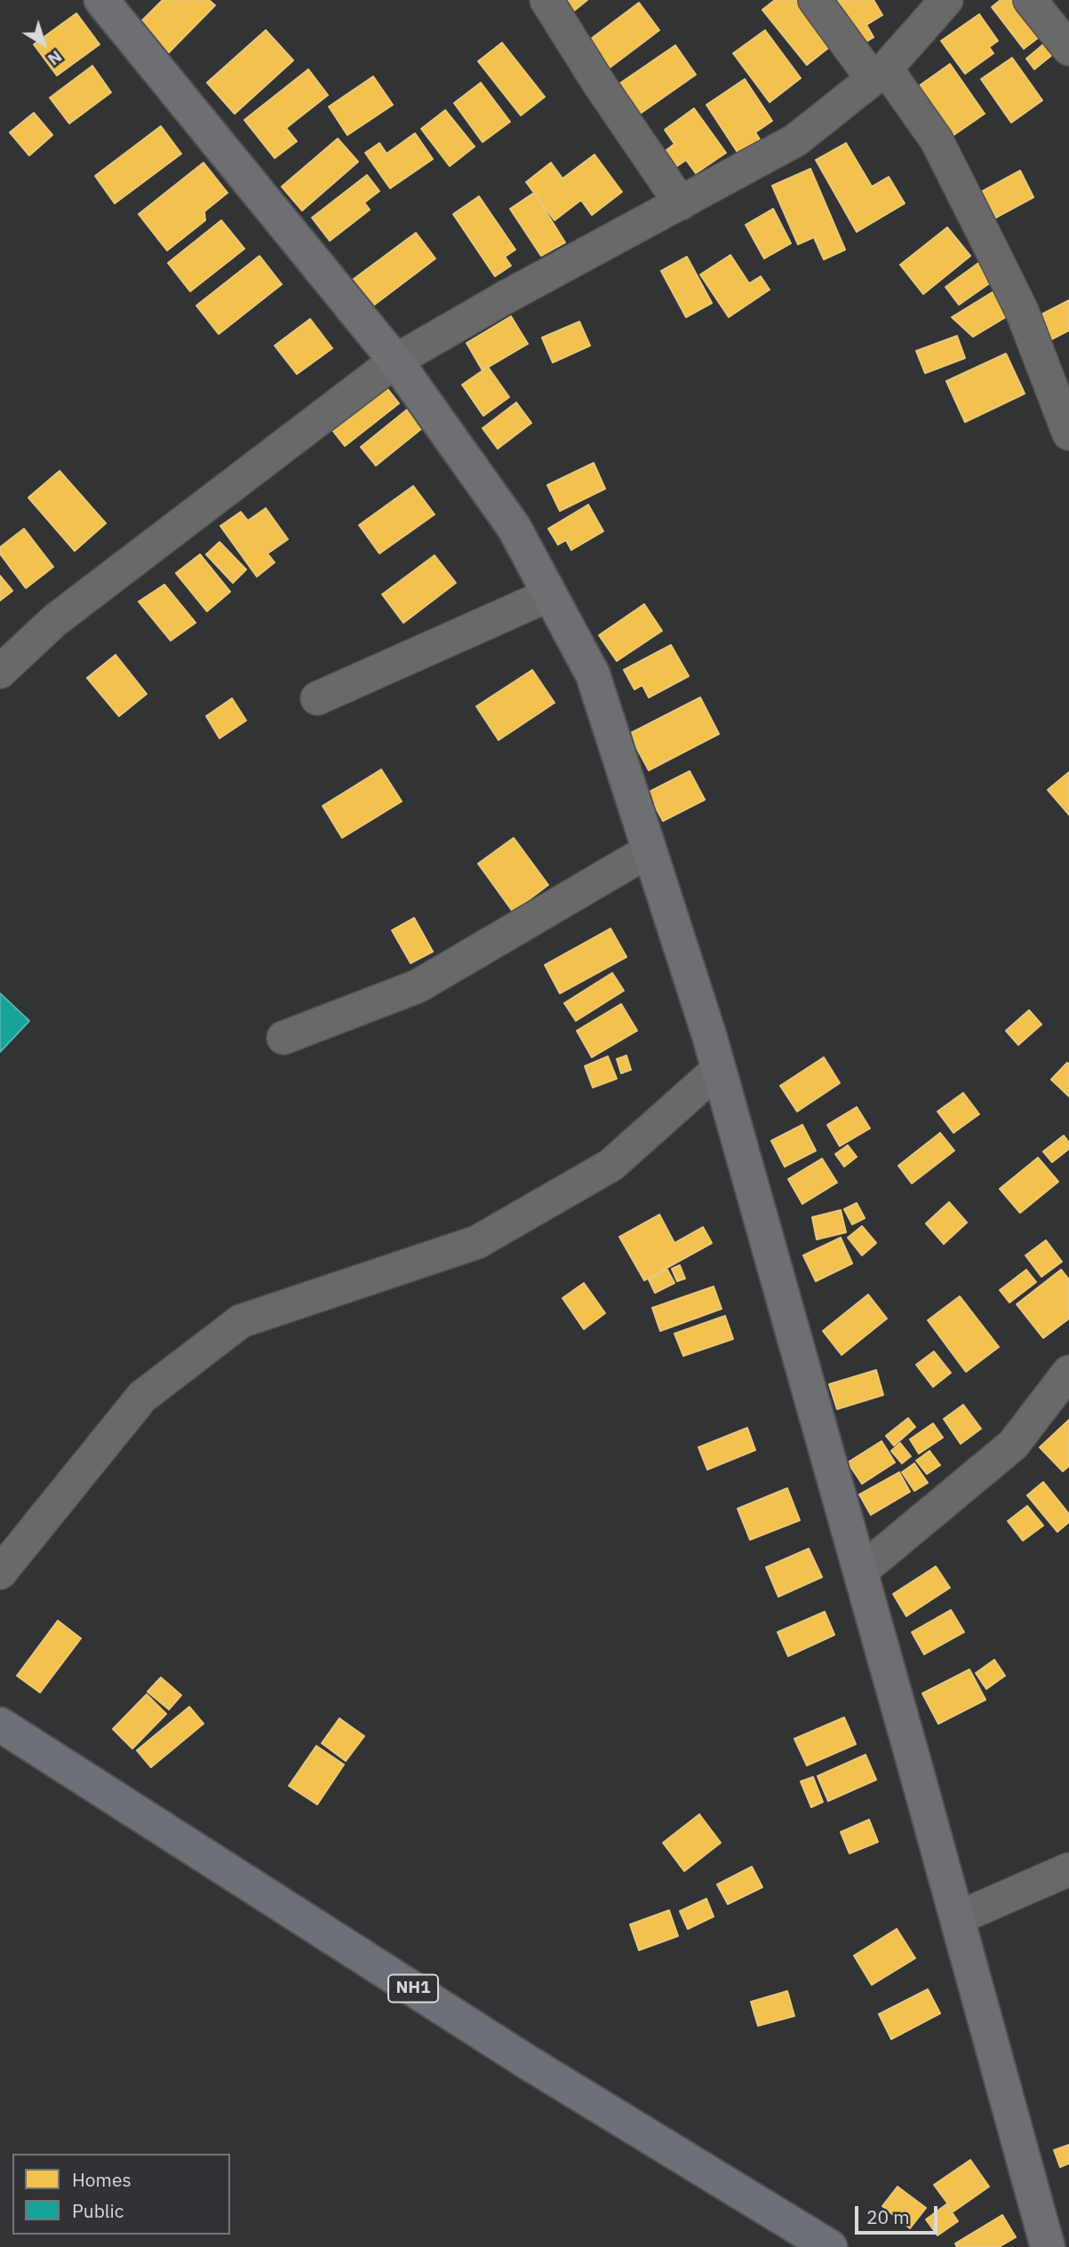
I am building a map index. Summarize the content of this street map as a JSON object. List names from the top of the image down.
{
  "streets": {
    "highway": ["NH1"]
  },
  "legend": ["Homes", "Public"],
  "scale_bar": "20 m",
  "north": "bottom right"
}
